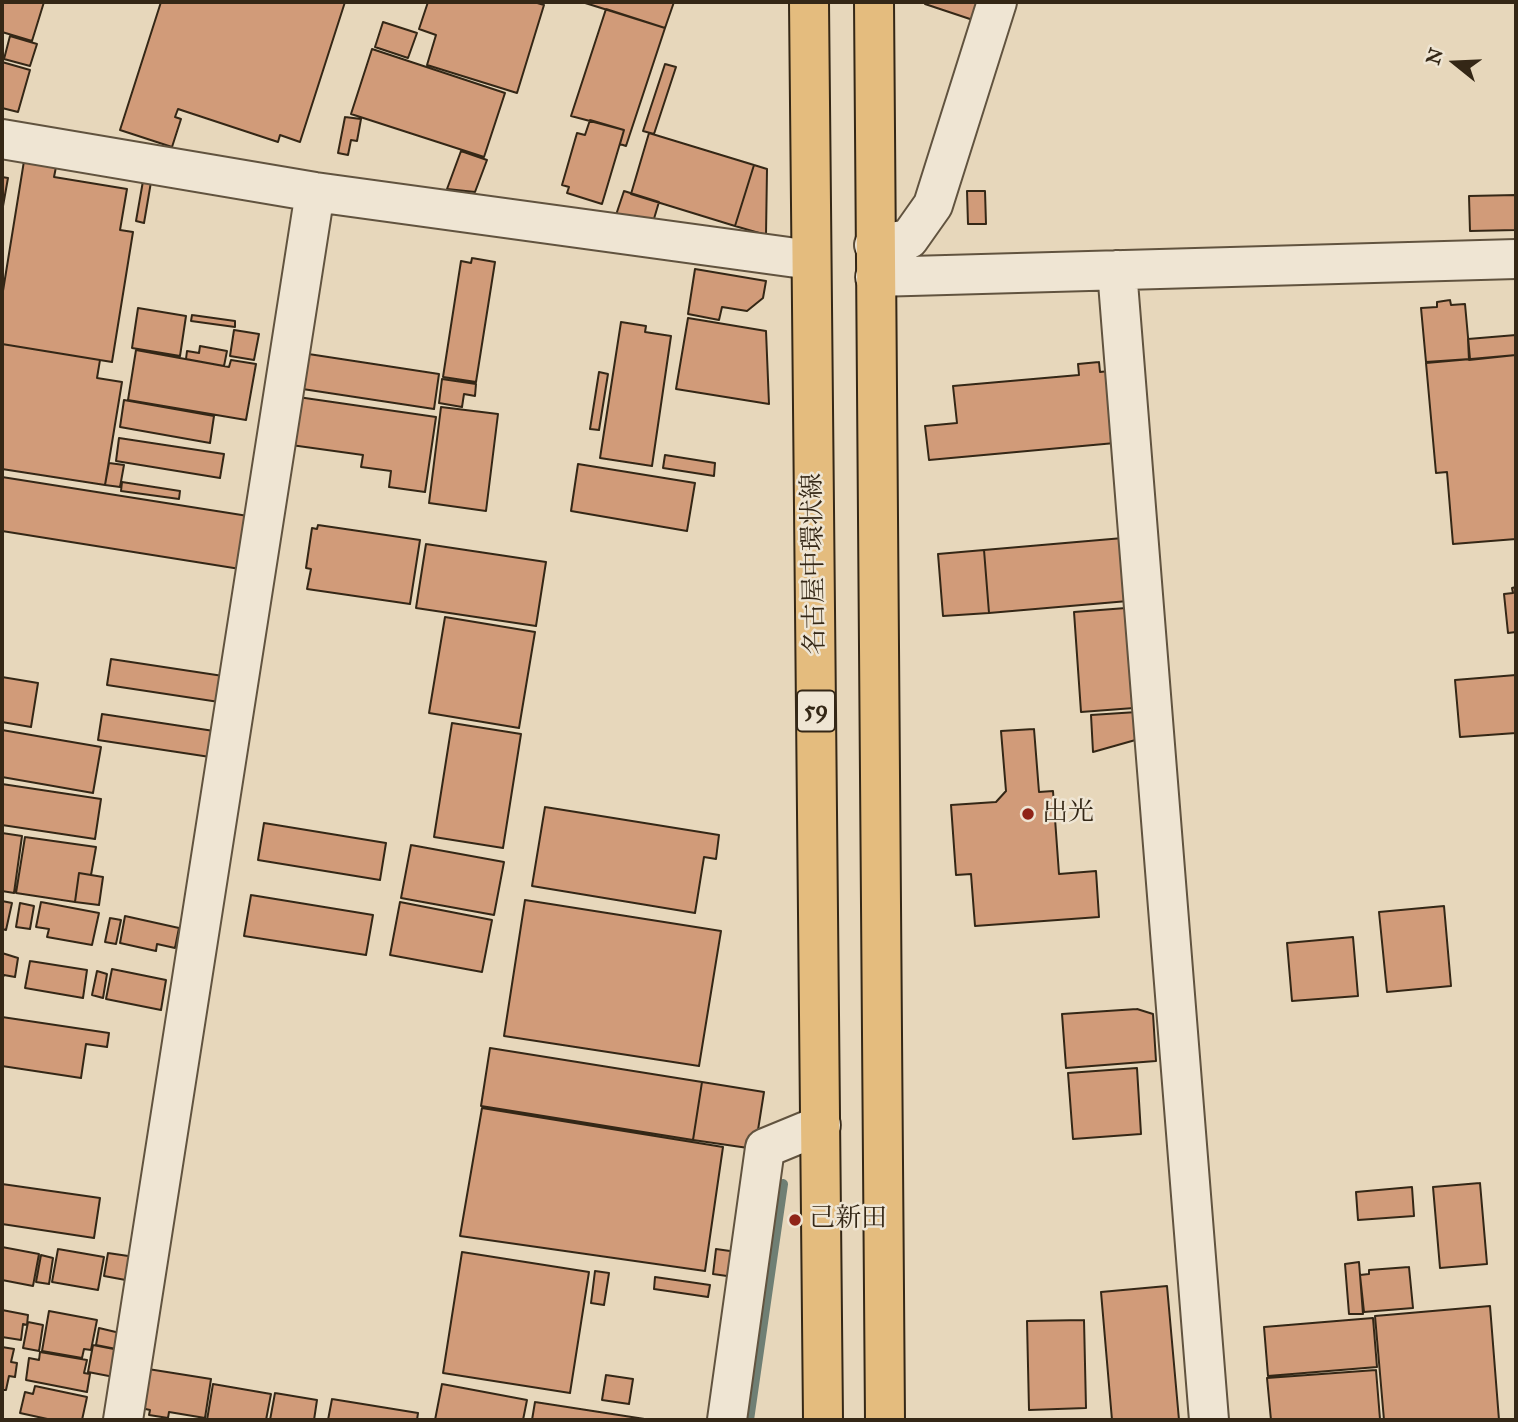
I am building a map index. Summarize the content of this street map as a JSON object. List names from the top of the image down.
{
  "streets": {
    "main road": ["名古屋中環状線", "59"]
  },
  "places": ["出光", "己新田"],
  "north": "left"
}
